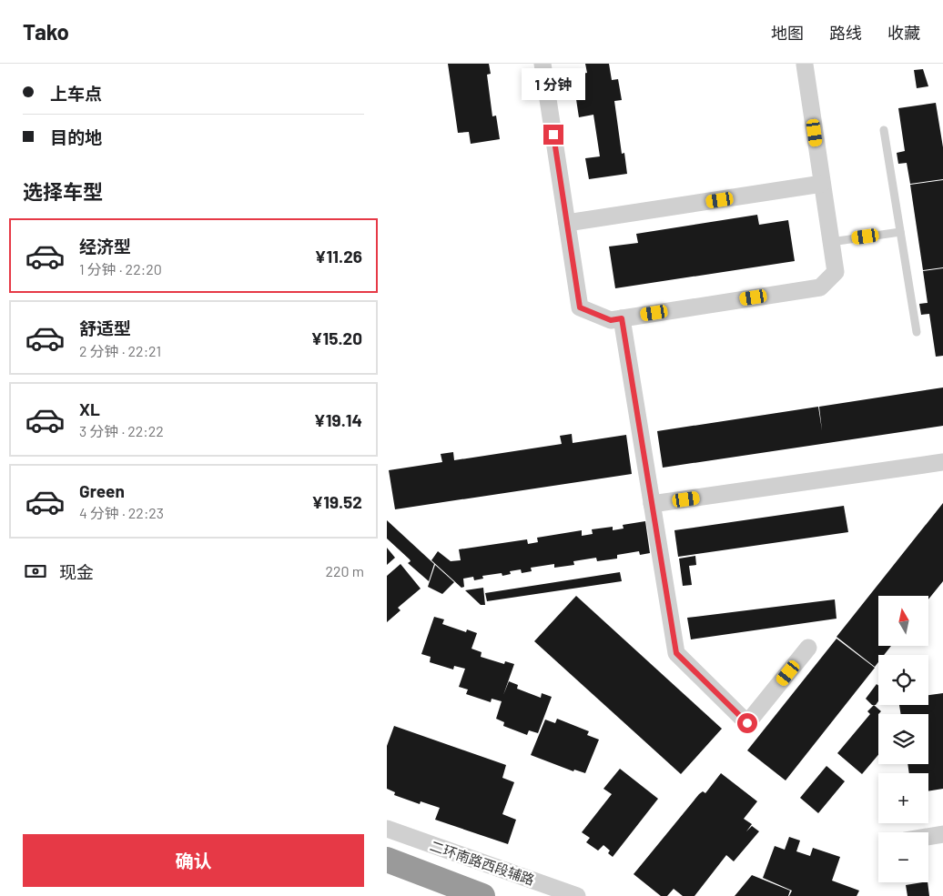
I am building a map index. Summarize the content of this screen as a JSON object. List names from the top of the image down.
{
  "streets": {
    "street": ["二环南路西段辅路"]
  },
  "north": "top",
  "page": {
    "header": "Tako",
    "nav": ["地图", "路线", "收藏"],
    "banner": ["上车点", "目的地"],
    "bubble": "1 分钟",
    "heading": "选择车型",
    "list": [
      {
        "name": "经济型",
        "note": "1 分钟 · 22:20",
        "value": "¥11.26"
      },
      {
        "name": "舒适型",
        "note": "2 分钟 · 22:21",
        "value": "¥15.20"
      },
      {
        "name": "XL",
        "note": "3 分钟 · 22:22",
        "value": "¥19.14"
      },
      {
        "name": "Green",
        "note": "4 分钟 · 22:23",
        "value": "¥19.52"
      }
    ],
    "pay": ["现金", "220 m"],
    "map_buttons": ["+", "−"],
    "buttons": "确认"
  }
}
